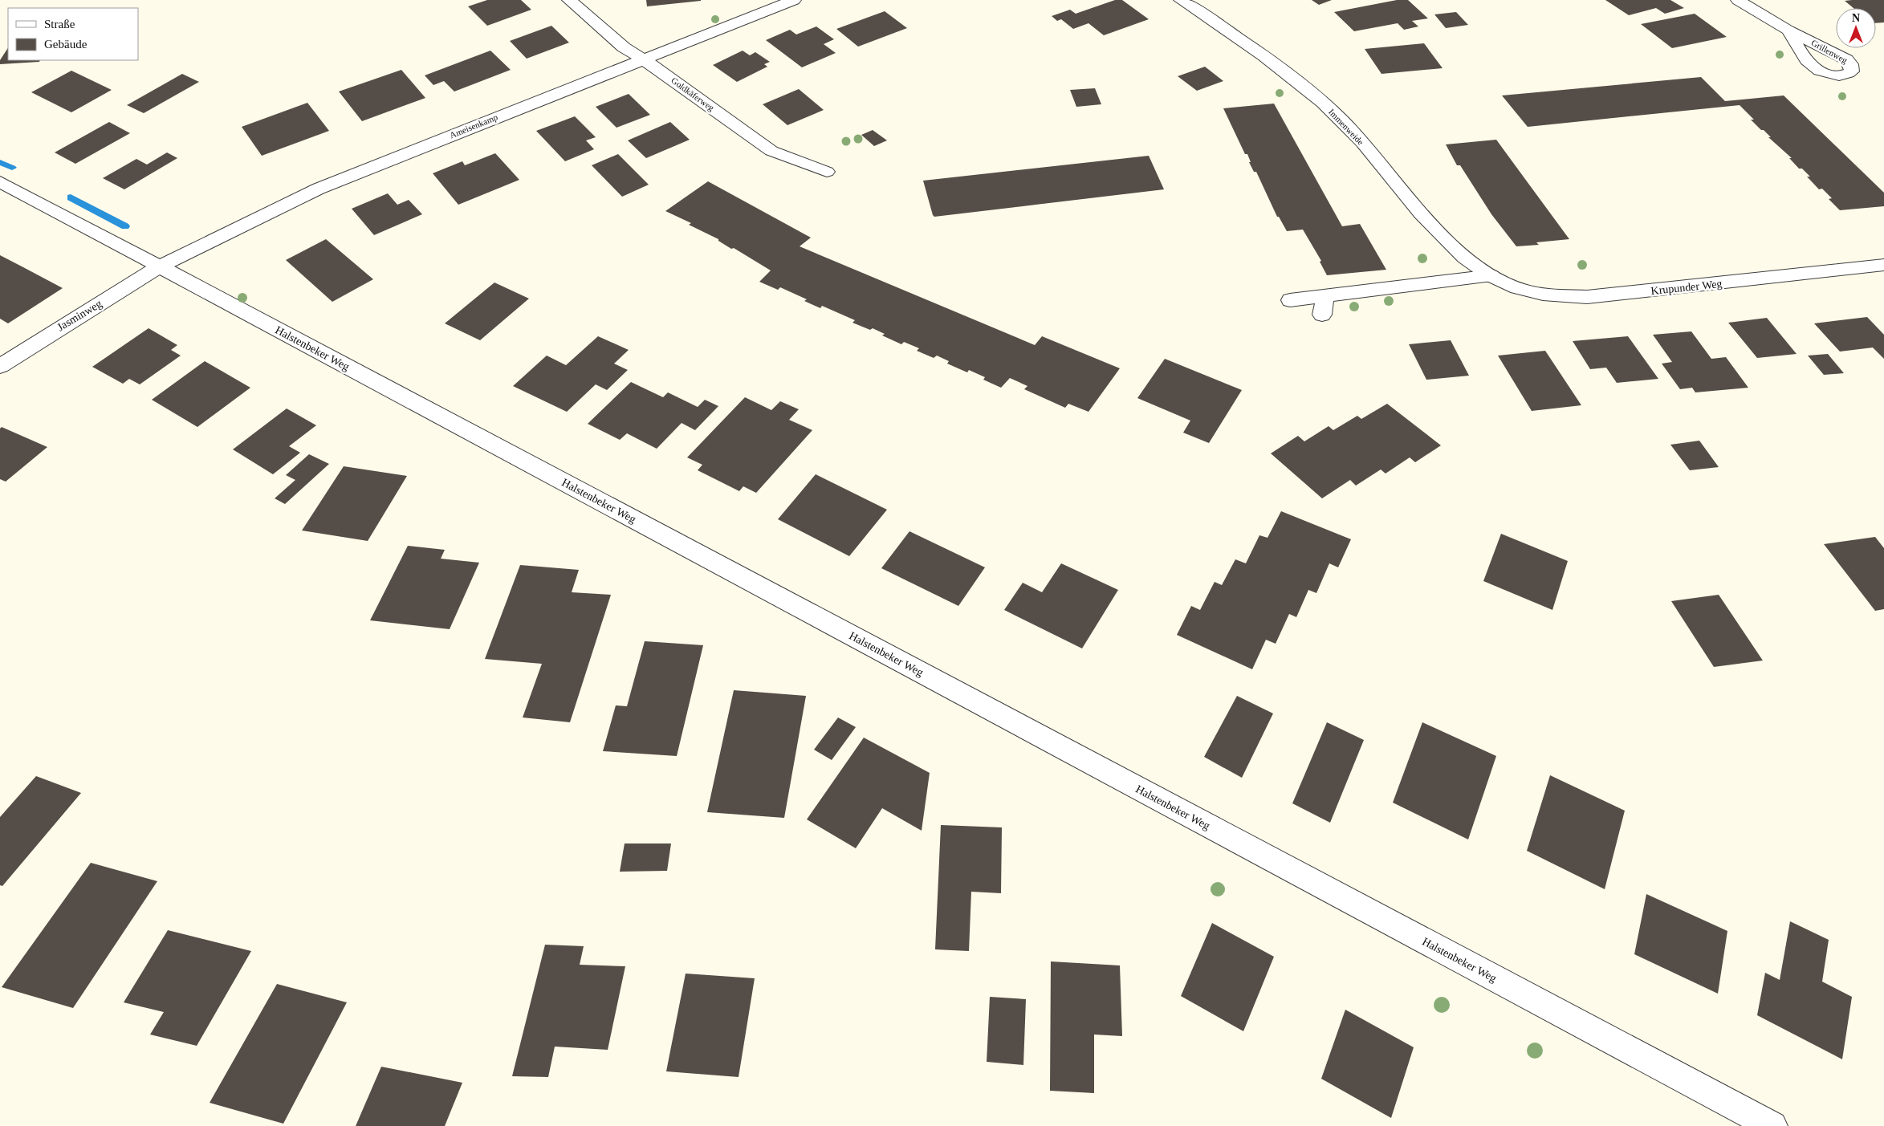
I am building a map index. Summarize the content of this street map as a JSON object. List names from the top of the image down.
{
  "streets": {
    "street": [
      "Goldkäferweg",
      "Ameisenkamp",
      "Immenweide",
      "Krupunder Weg",
      "Jasminweg",
      "Halstenbeker Weg"
    ]
  },
  "crossings": [
    ["Goldkäferweg", "Ameisenkamp"],
    ["Ameisenkamp", "Jasminweg"],
    ["Ameisenkamp", "Halstenbeker Weg"],
    ["Immenweide", "Krupunder Weg"],
    ["Jasminweg", "Halstenbeker Weg"]
  ],
  "legend": ["Straße", "Gebäude"],
  "north": "top"
}
